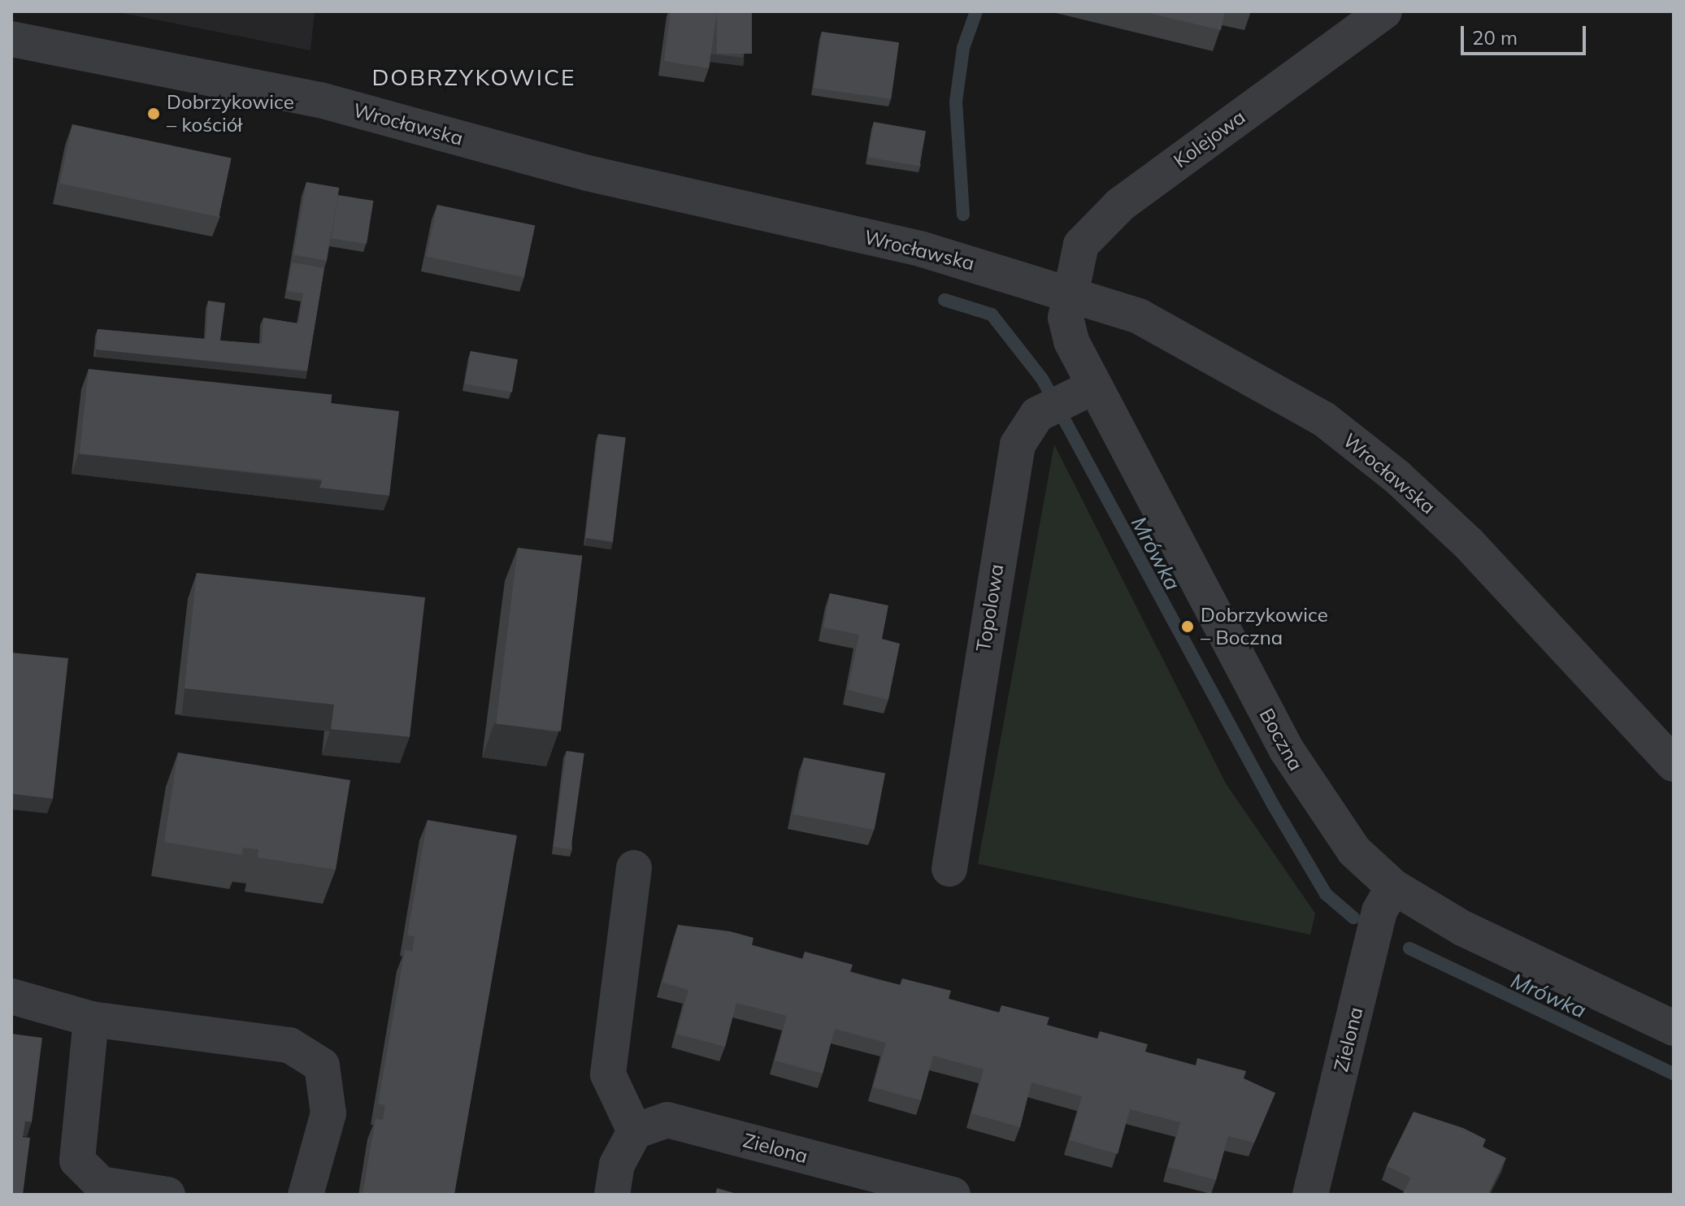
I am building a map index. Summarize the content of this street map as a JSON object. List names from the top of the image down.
{
  "streets": {
    "street": [
      "Wrocławska",
      "Kolejowa",
      "Topolowa",
      "Boczna",
      "Zielona"
    ]
  },
  "crossings": [
    ["Wrocławska", "Kolejowa"],
    ["Wrocławska", "Boczna"],
    ["Kolejowa", "Boczna"],
    ["Topolowa", "Boczna"],
    ["Boczna", "Zielona"]
  ],
  "districts": ["DOBRZYKOWICE"],
  "water": ["Mrówka"],
  "places": ["Dobrzykowice – kościół", "Dobrzykowice – Boczna"],
  "scale_bar": "20 m"
}
